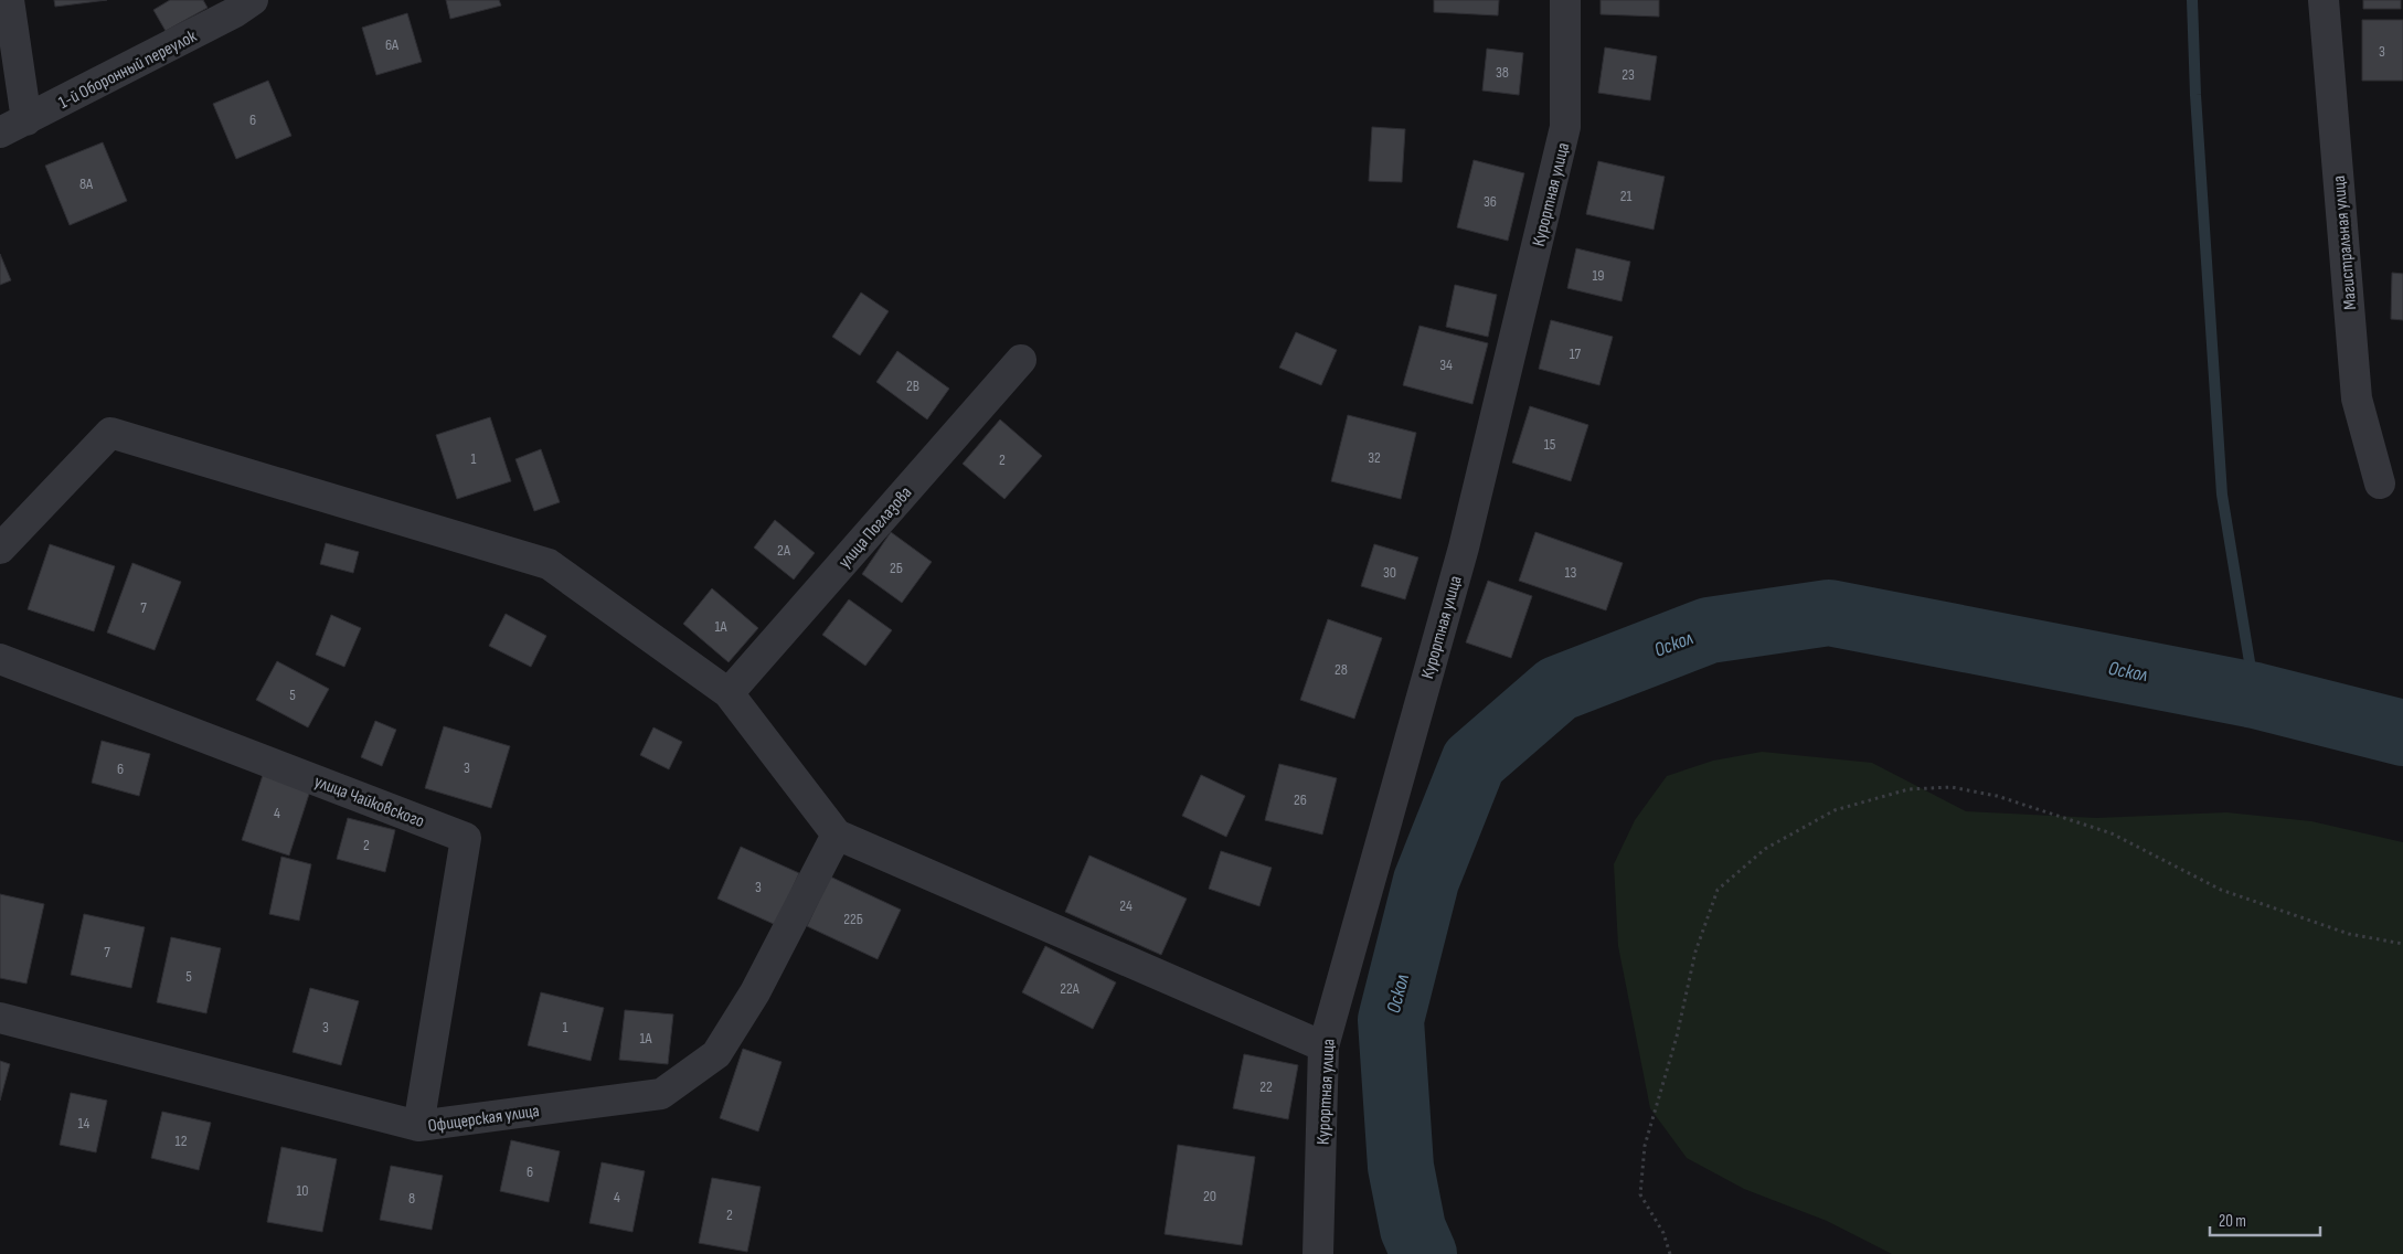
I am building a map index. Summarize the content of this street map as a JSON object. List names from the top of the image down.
{
  "streets": {
    "street": [
      "1-й Оборонный переулок",
      "Курортная улица",
      "Магистральная улица",
      "улица Поглазова",
      "улица Чайковского",
      "Офицерская улица"
    ]
  },
  "crossings": [
    ["улица Чайковского", "Офицерская улица"]
  ],
  "water": ["Оскол"],
  "house_numbers": [
    "6А",
    "3",
    "38",
    "23",
    "6",
    "8А",
    "21",
    "36",
    "19",
    "17",
    "34",
    "2В",
    "15",
    "32",
    "1",
    "2",
    "2А",
    "2Б",
    "30",
    "13",
    "7",
    "1А",
    "28",
    "5",
    "3",
    "6",
    "26",
    "4",
    "2",
    "3",
    "24",
    "22Б",
    "7",
    "5",
    "22А",
    "3",
    "1",
    "1А",
    "22",
    "14",
    "12",
    "6",
    "10",
    "20",
    "4",
    "8",
    "2"
  ],
  "scale_bar": "20 m"
}
